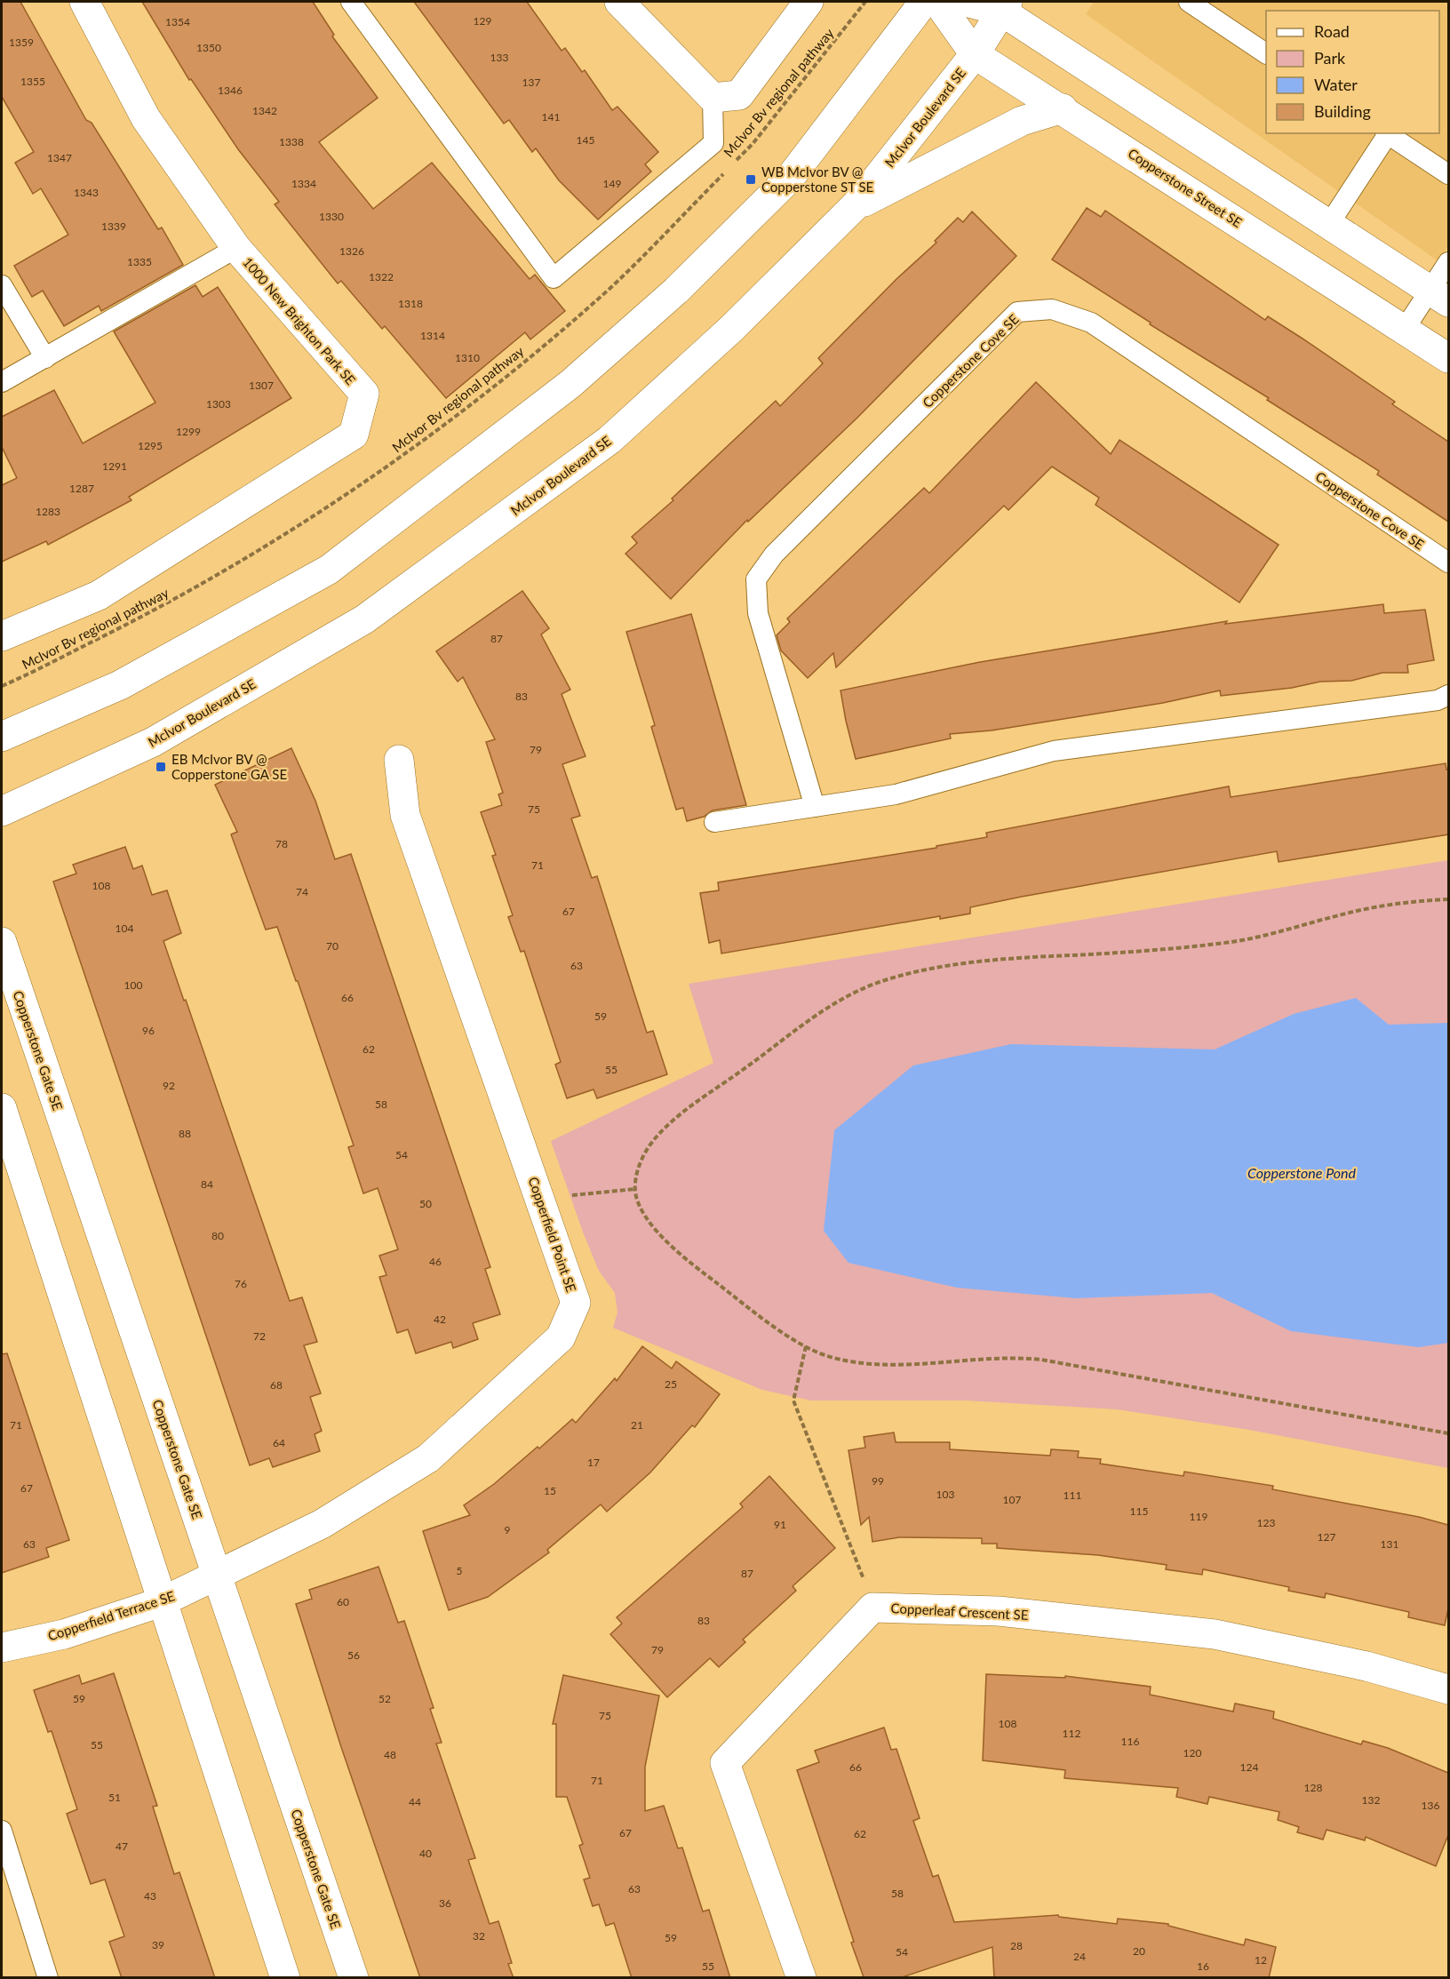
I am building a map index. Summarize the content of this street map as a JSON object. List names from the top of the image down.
{
  "streets": {
    "street": [
      "McIvor Boulevard SE",
      "Copperstone Street SE",
      "1000 New Brighton Park SE",
      "Copperstone Gate SE",
      "Copperfield Point SE",
      "Copperleaf Crescent SE",
      "Copperfield Terrace SE"
    ],
    "lane": ["Copperstone Cove SE"],
    "path": ["McIvor Bv regional pathway"]
  },
  "crossings": [
    ["McIvor Boulevard SE", "Copperstone Street SE"],
    ["Copperstone Gate SE", "Copperfield Point SE"],
    ["Copperstone Gate SE", "Copperfield Terrace SE"],
    ["Copperfield Point SE", "Copperfield Terrace SE"]
  ],
  "water": ["Copperstone Pond"],
  "places": {
    "transit": ["WB McIvor BV @ Copperstone ST SE", "EB McIvor BV @ Copperstone GA SE"]
  },
  "house_numbers": [
    "129",
    "1354",
    "1359",
    "1350",
    "133",
    "1355",
    "137",
    "1346",
    "1342",
    "141",
    "145",
    "1338",
    "1347",
    "1334",
    "149",
    "1343",
    "1330",
    "1339",
    "1326",
    "1335",
    "1322",
    "1318",
    "1314",
    "1310",
    "1307",
    "1303",
    "1299",
    "1295",
    "1291",
    "1287",
    "1283",
    "87",
    "83",
    "79",
    "75",
    "78",
    "71",
    "108",
    "74",
    "67",
    "104",
    "70",
    "63",
    "100",
    "66",
    "59",
    "96",
    "62",
    "55",
    "92",
    "58",
    "88",
    "54",
    "84",
    "50",
    "80",
    "46",
    "76",
    "42",
    "72",
    "25",
    "68",
    "71",
    "21",
    "64",
    "17",
    "99",
    "67",
    "15",
    "103",
    "111",
    "107",
    "115",
    "119",
    "123",
    "91",
    "9",
    "127",
    "63",
    "131",
    "5",
    "87",
    "60",
    "83",
    "79",
    "56",
    "59",
    "52",
    "75",
    "108",
    "112",
    "116",
    "55",
    "120",
    "48",
    "66",
    "124",
    "71",
    "128",
    "51",
    "132",
    "44",
    "136",
    "67",
    "62",
    "47",
    "40",
    "63",
    "58",
    "43",
    "36",
    "32",
    "59",
    "39",
    "28",
    "20",
    "54",
    "24",
    "12",
    "55",
    "16"
  ],
  "legend": [
    "Road",
    "Park",
    "Water",
    "Building"
  ]
}
